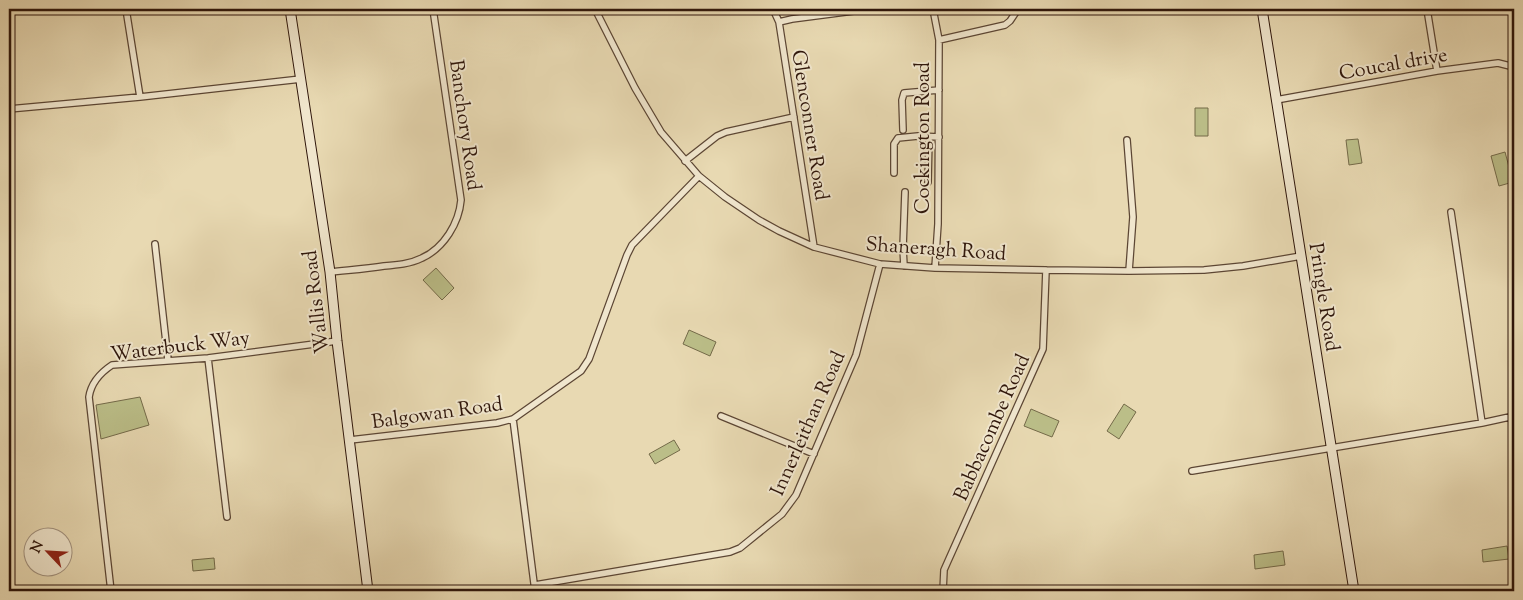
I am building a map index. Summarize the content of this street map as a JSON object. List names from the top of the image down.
{
  "streets": {
    "street": [
      "Coucal drive",
      "Banchory Road",
      "Glenconner Road",
      "Cockington Road",
      "Shaneragh Road",
      "Pringle Road",
      "Wallis Road",
      "Waterbuck Way",
      "Balgowan Road",
      "Innerleithan Road",
      "Babbacombe Road"
    ]
  },
  "crossings": [
    ["Coucal drive", "Pringle Road"],
    ["Banchory Road", "Wallis Road"],
    ["Glenconner Road", "Shaneragh Road"],
    ["Cockington Road", "Shaneragh Road"],
    ["Shaneragh Road", "Pringle Road"],
    ["Shaneragh Road", "Balgowan Road"],
    ["Shaneragh Road", "Innerleithan Road"],
    ["Shaneragh Road", "Babbacombe Road"],
    ["Wallis Road", "Waterbuck Way"],
    ["Wallis Road", "Balgowan Road"]
  ],
  "north": "top left"
}
